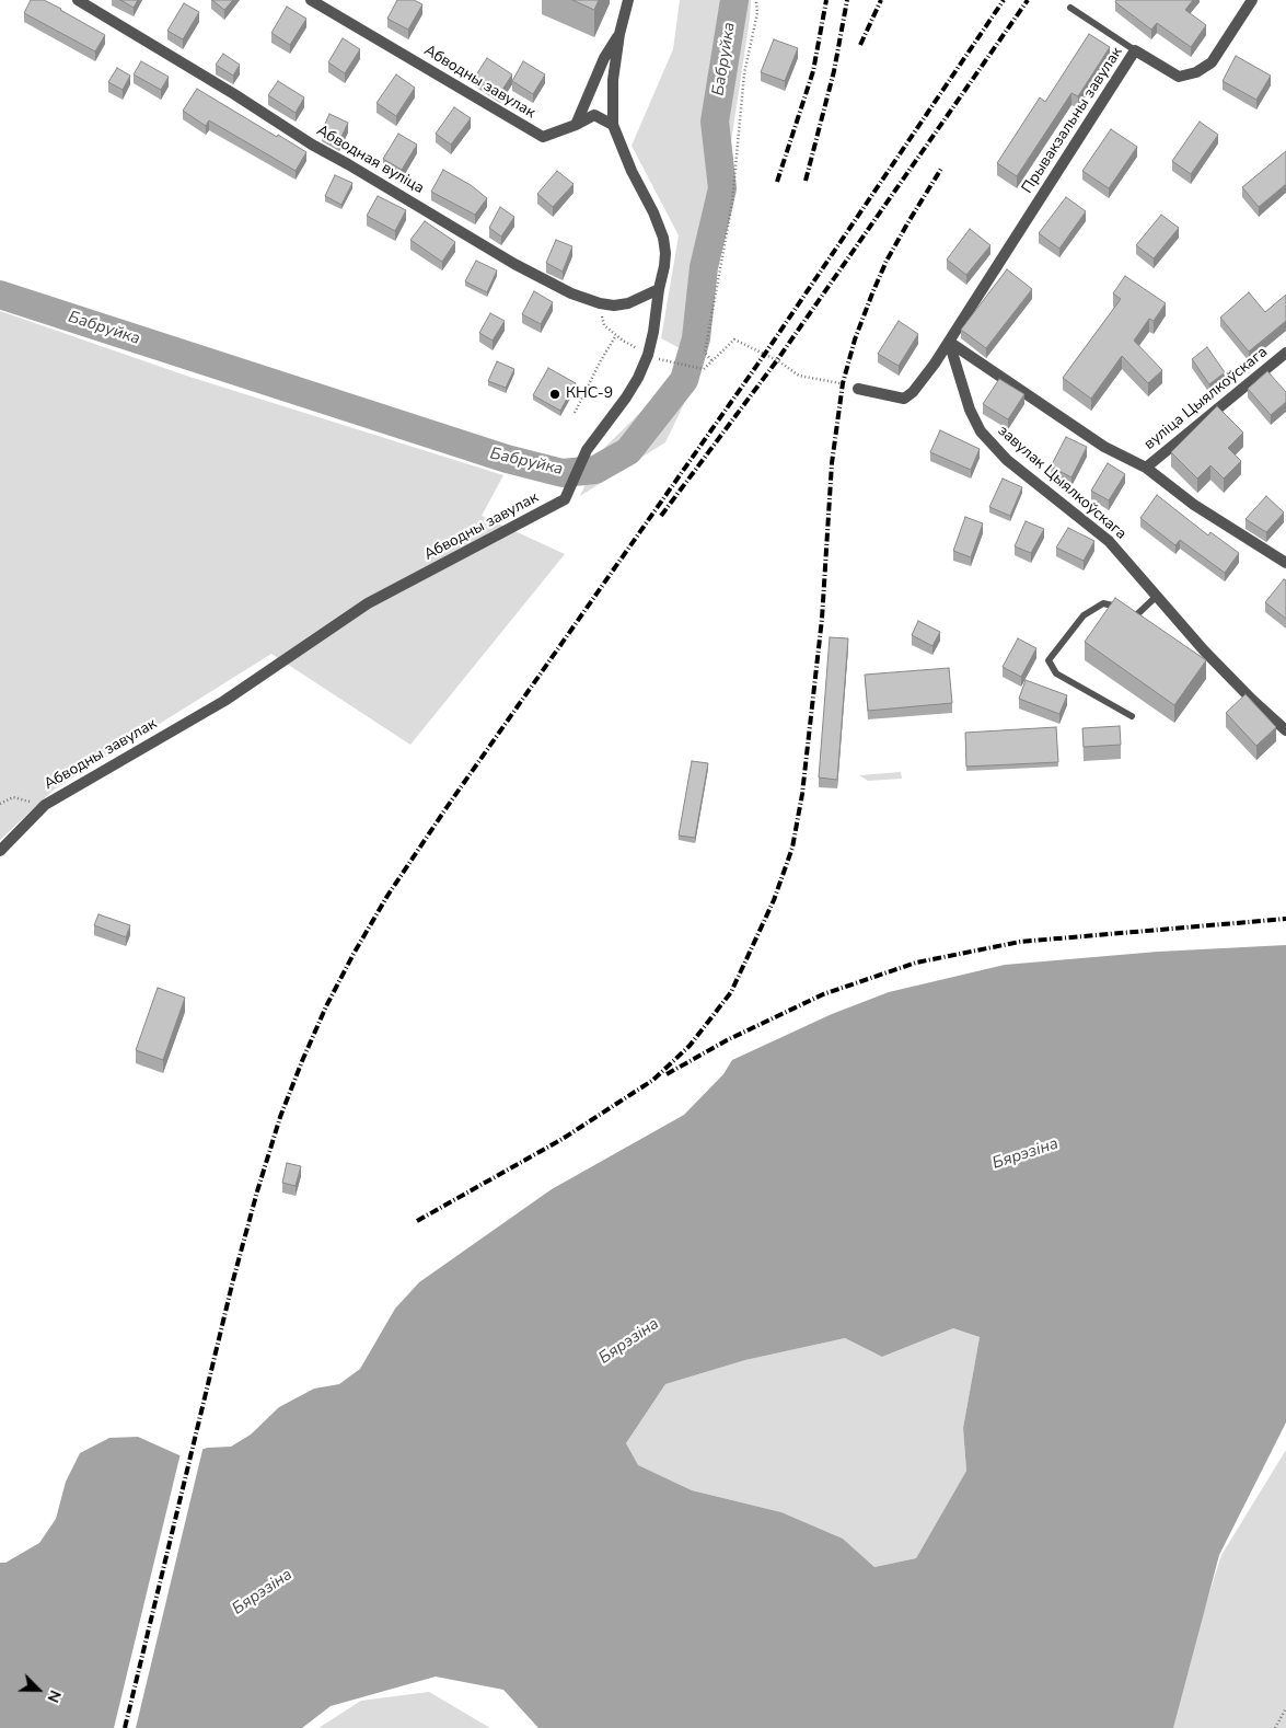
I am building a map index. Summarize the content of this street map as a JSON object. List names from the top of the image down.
{
  "streets": {
    "street": [
      "Абводны завулак",
      "Прывакзальны завулак",
      "Абводная вуліца",
      "вуліца Цыялкоўскага",
      "завулак Цыялкоўскага"
    ]
  },
  "crossings": [
    ["Абводны завулак", "Абводная вуліца"],
    ["Прывакзальны завулак", "завулак Цыялкоўскага"]
  ],
  "water": ["Бабруйка", "Бярэзіна"],
  "places": ["КНС-9"],
  "north": "bottom right"
}
